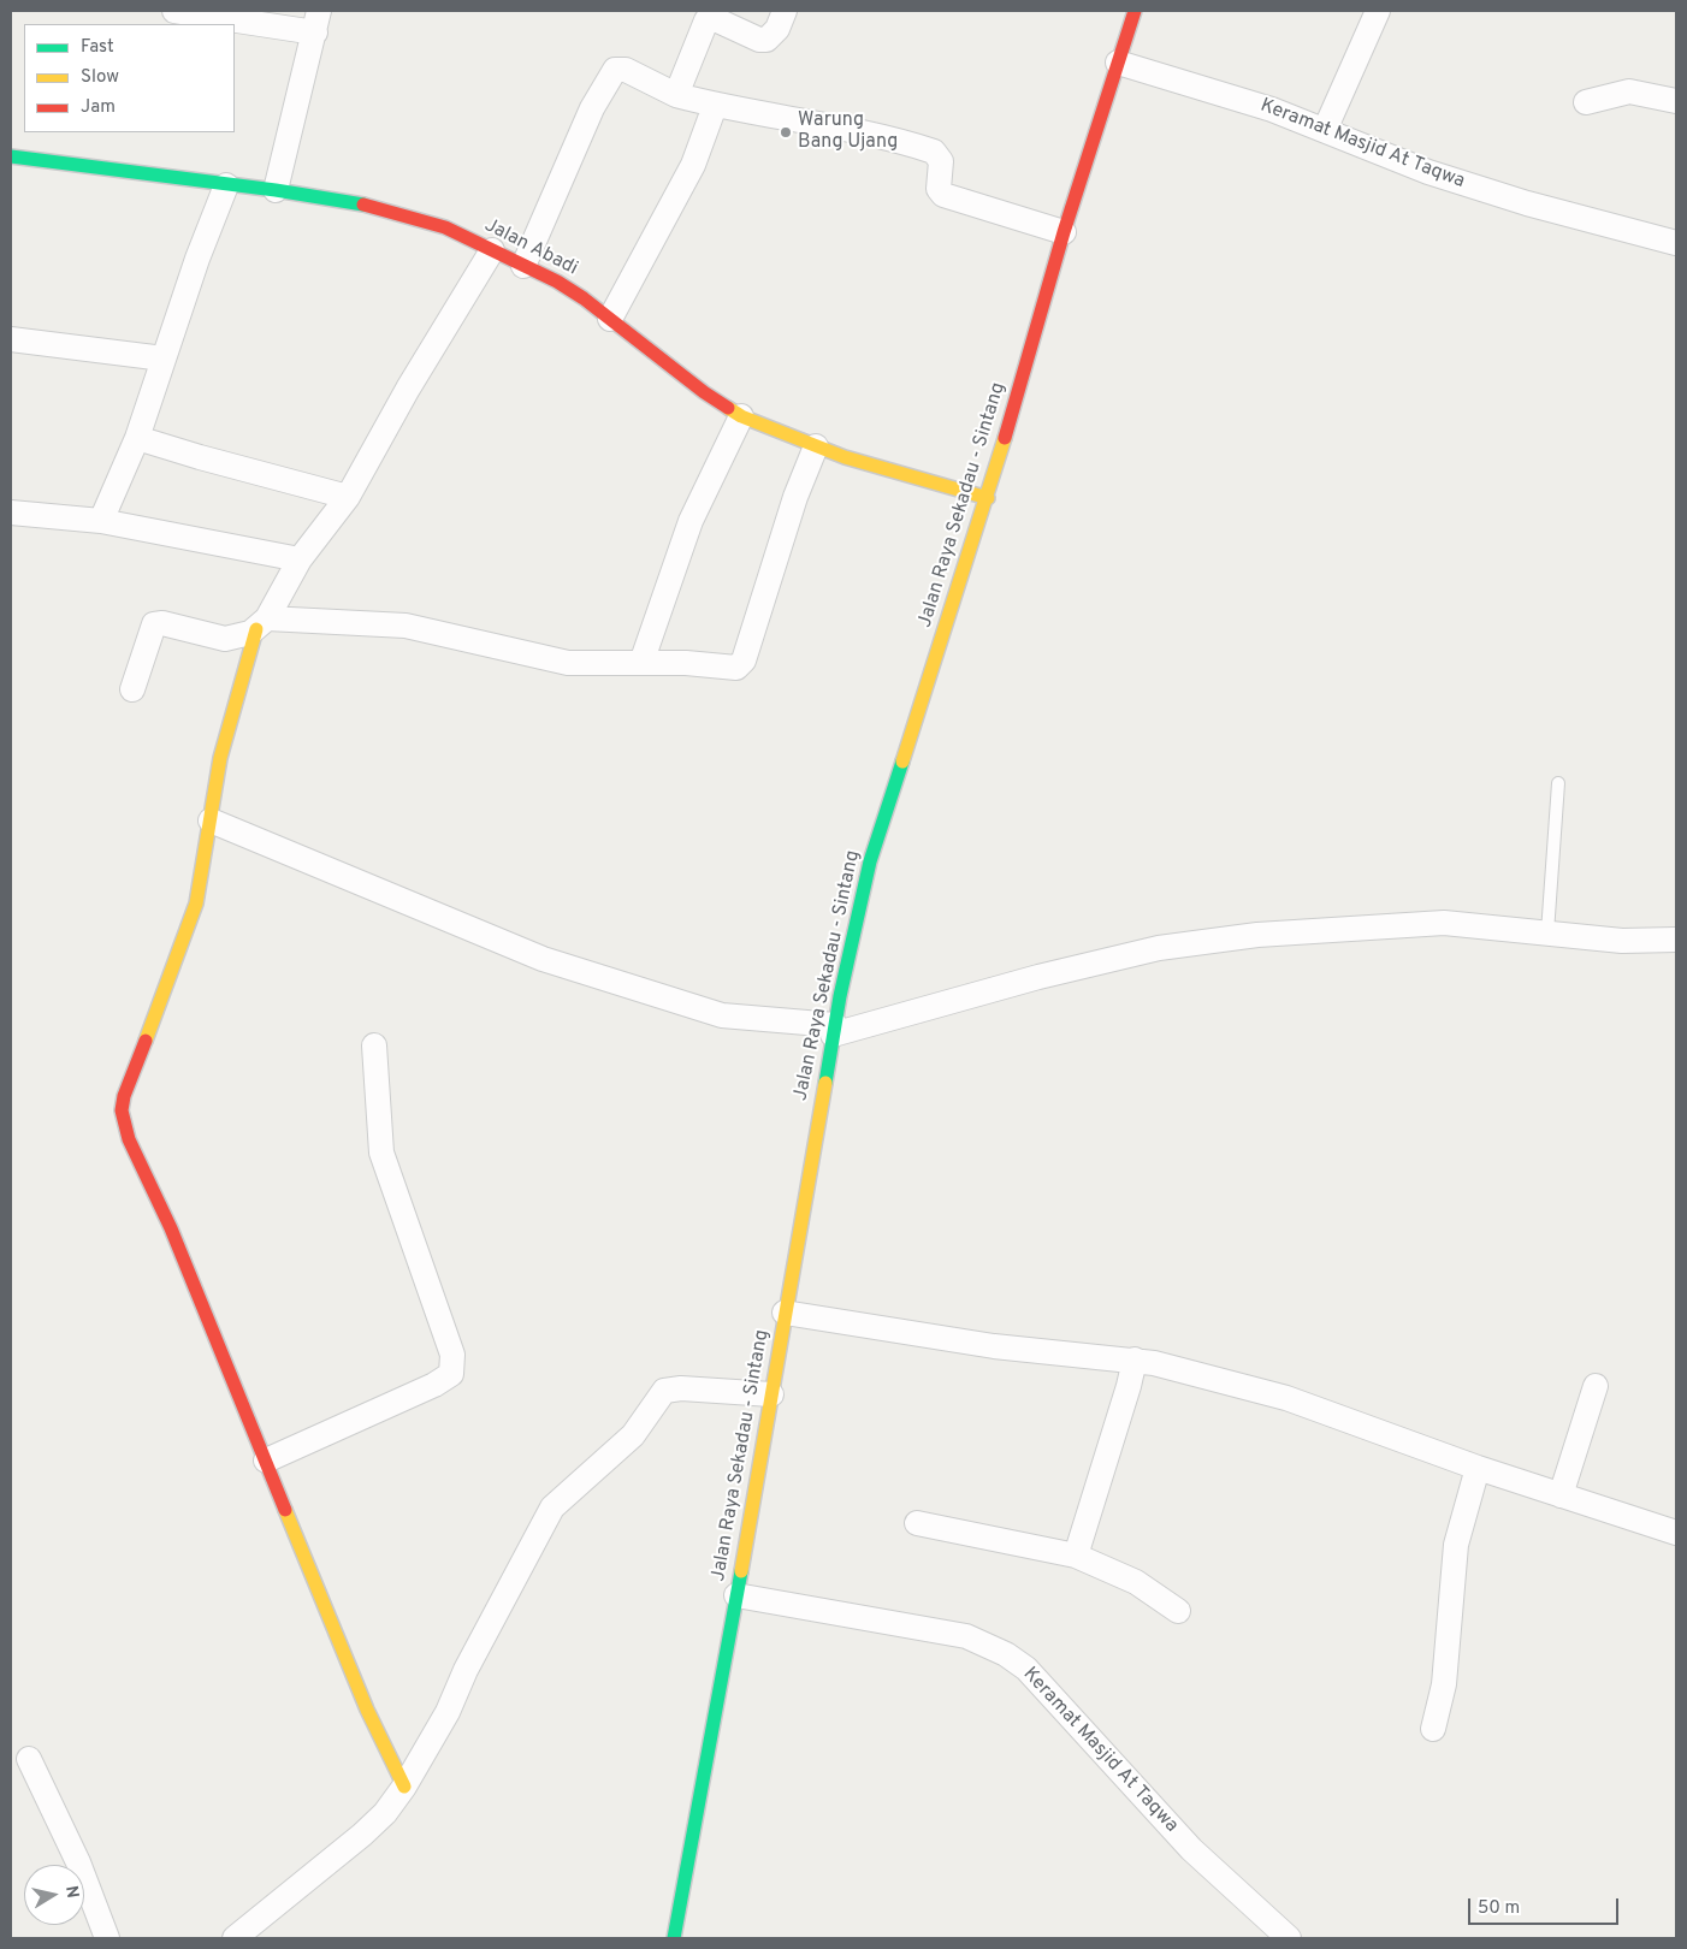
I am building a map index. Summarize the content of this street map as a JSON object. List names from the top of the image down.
{
  "streets": {
    "main road": ["Jalan Abadi", "Jalan Raya Sekadau - Sintang"],
    "street": ["Keramat Masjid At Taqwa"]
  },
  "crossings": [
    ["Keramat Masjid At Taqwa", "Jalan Raya Sekadau - Sintang"],
    ["Jalan Abadi", "Jalan Raya Sekadau - Sintang"]
  ],
  "places": ["Warung Bang Ujang"],
  "legend": ["Fast", "Slow", "Jam"],
  "scale_bar": "50 m",
  "north": "right"
}
